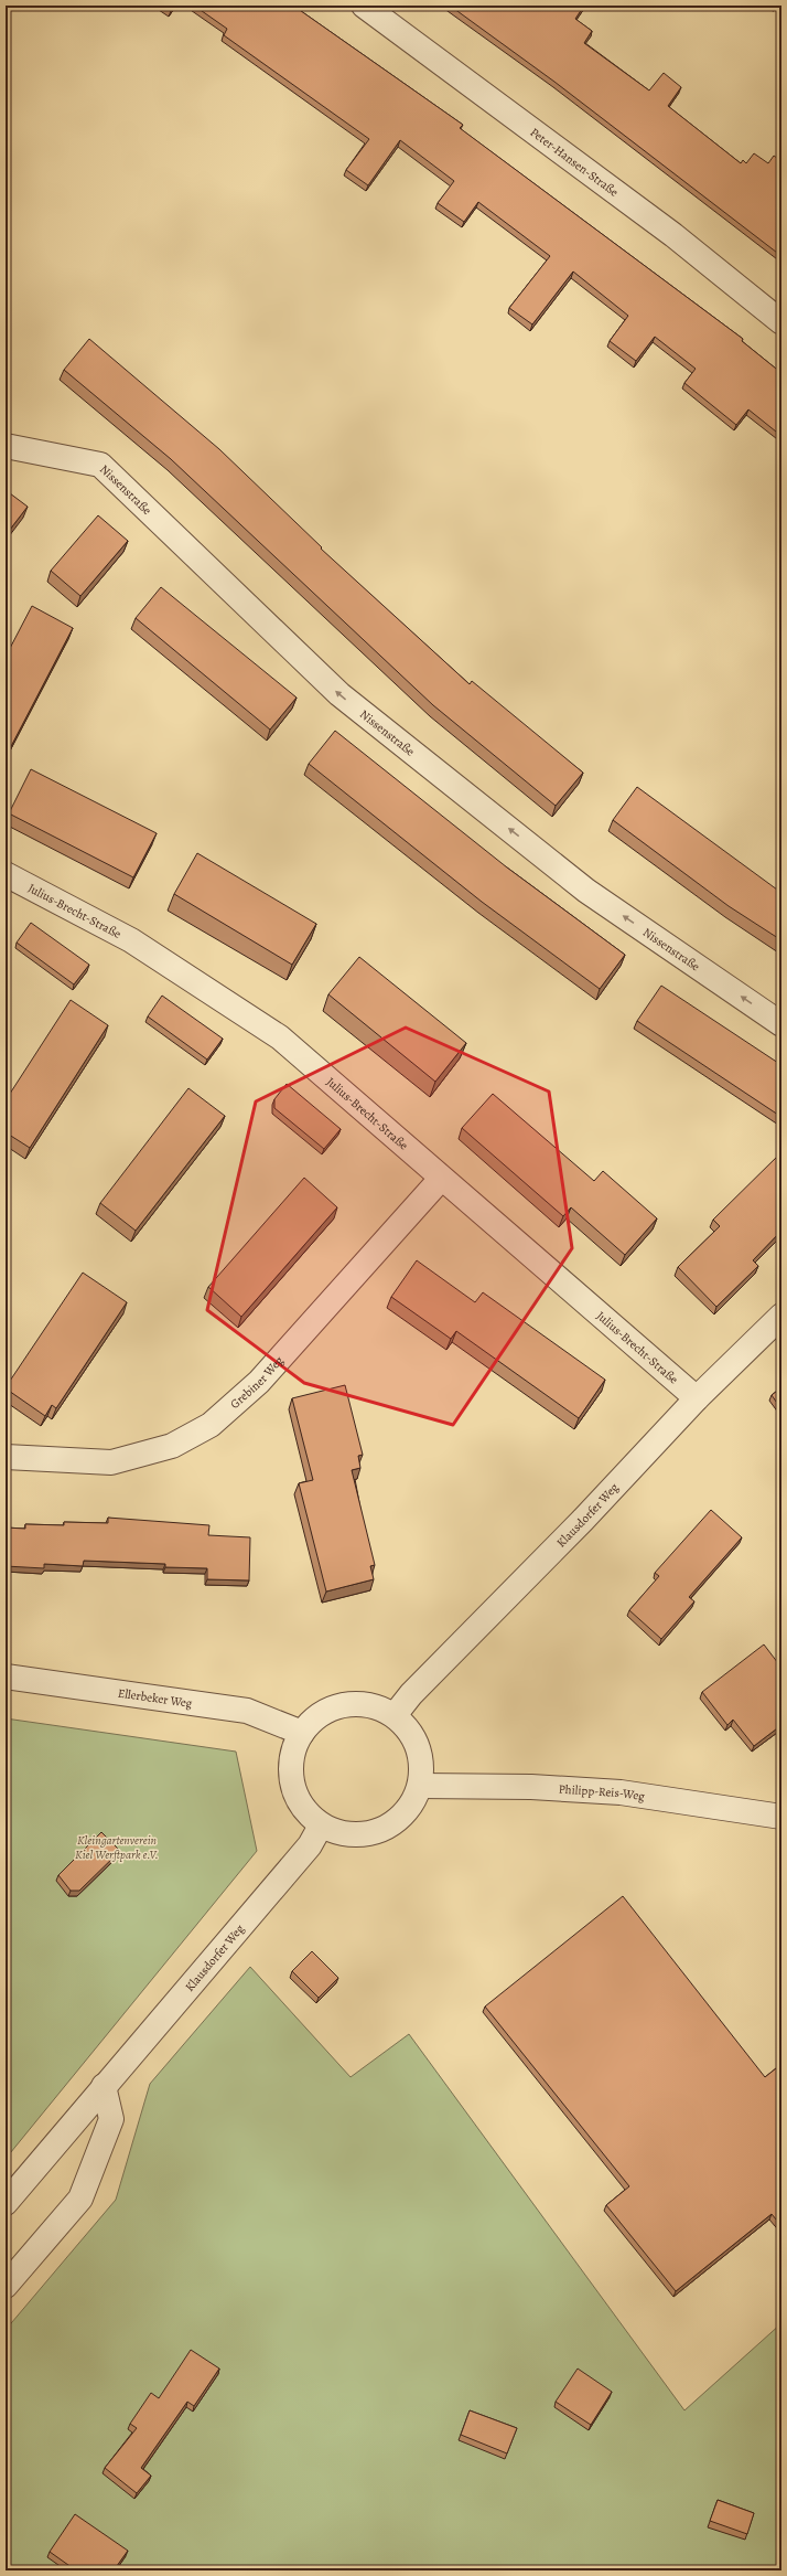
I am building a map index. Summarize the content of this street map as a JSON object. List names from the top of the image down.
{
  "streets": {
    "street": [
      "Peter-Hansen-Straße",
      "Nissenstraße",
      "Julius-Brecht-Straße",
      "Grebiner Weg",
      "Klausdorfer Weg",
      "Ellerbeker Weg",
      "Philipp-Reis-Weg"
    ]
  },
  "crossings": [
    ["Julius-Brecht-Straße", "Grebiner Weg"],
    ["Julius-Brecht-Straße", "Klausdorfer Weg"],
    ["Klausdorfer Weg", "Ellerbeker Weg"],
    ["Klausdorfer Weg", "Philipp-Reis-Weg"],
    ["Ellerbeker Weg", "Philipp-Reis-Weg"]
  ],
  "one_way": ["Nissenstraße"],
  "parks": ["Kleingartenverein Kiel Werftpark e.V."]
}
